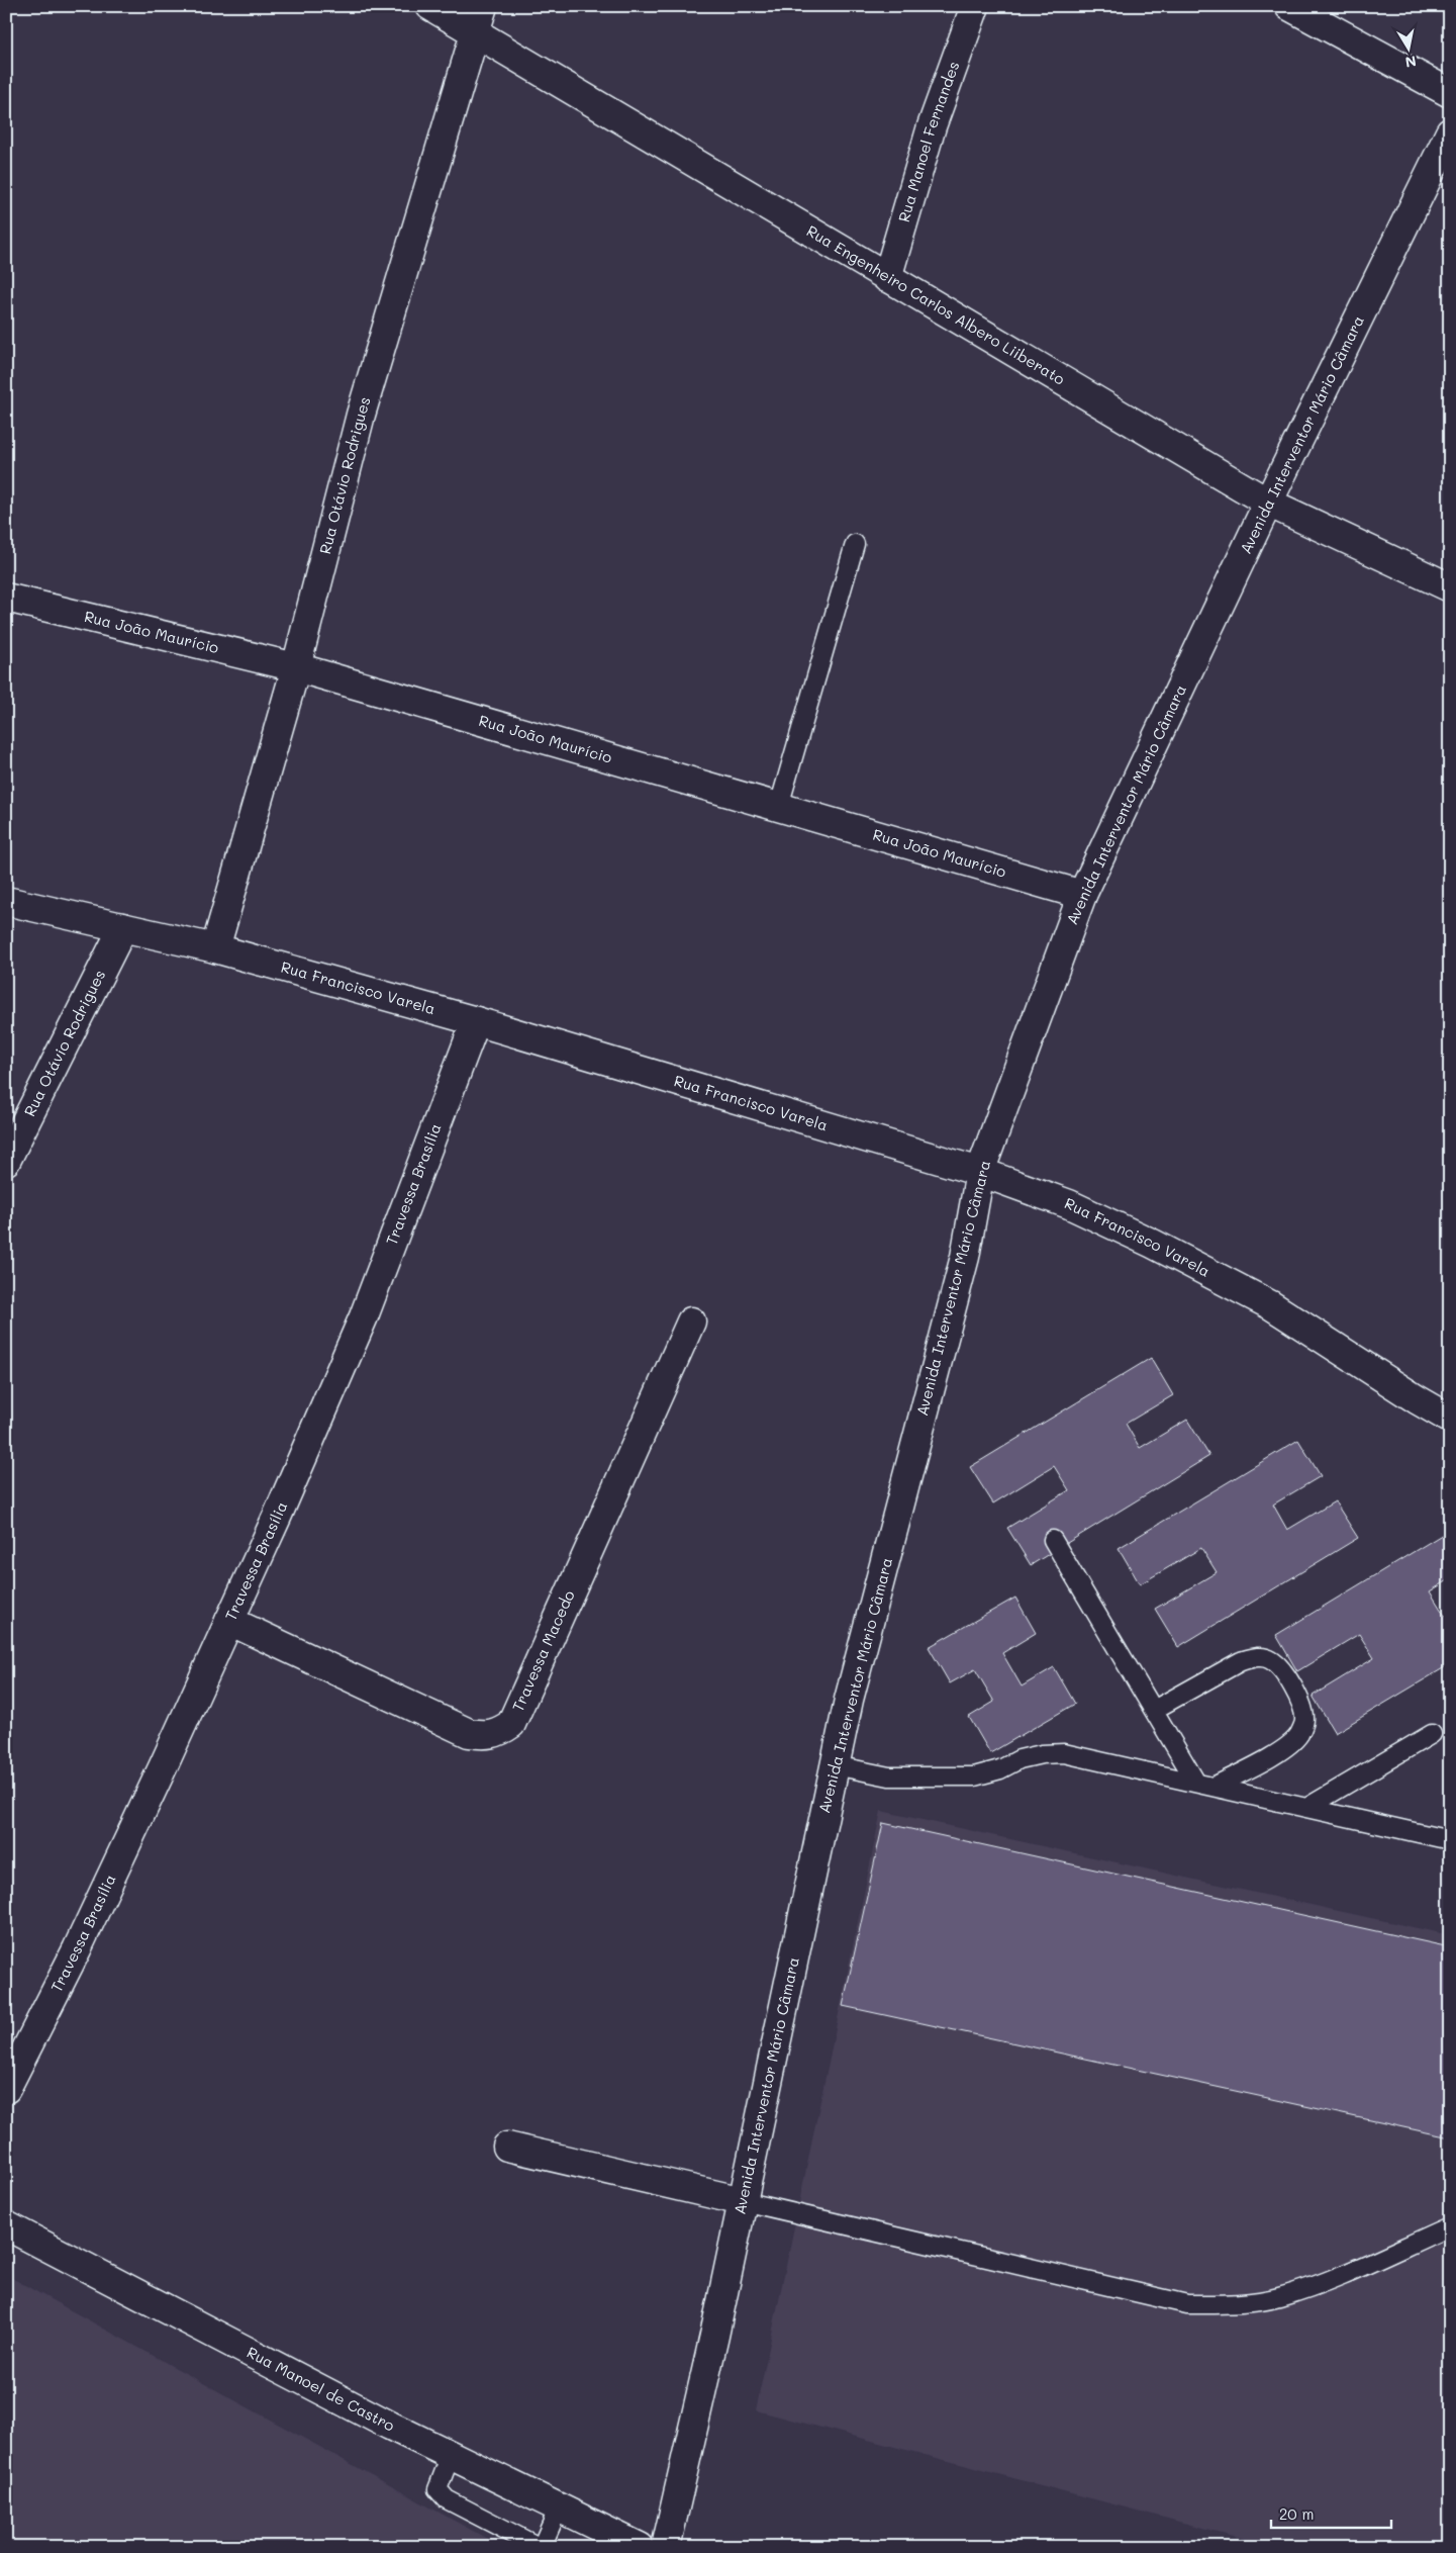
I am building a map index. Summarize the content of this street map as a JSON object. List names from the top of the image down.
{
  "streets": {
    "street": [
      "Rua Manoel Fernandes",
      "Rua Engenheiro Carlos Albero Liiberato",
      "Avenida Interventor Mário Câmara",
      "Rua Otávio Rodrigues",
      "Rua João Maurício",
      "Rua Francisco Varela",
      "Travessa Brasília",
      "Travessa Macedo",
      "Rua Manoel de Castro"
    ]
  },
  "crossings": [
    ["Rua Manoel Fernandes", "Rua Engenheiro Carlos Albero Liiberato"],
    ["Rua Engenheiro Carlos Albero Liiberato", "Avenida Interventor Mário Câmara"],
    ["Rua Engenheiro Carlos Albero Liiberato", "Rua Otávio Rodrigues"],
    ["Avenida Interventor Mário Câmara", "Rua João Maurício"],
    ["Avenida Interventor Mário Câmara", "Rua Francisco Varela"],
    ["Rua Otávio Rodrigues", "Rua João Maurício"],
    ["Rua Otávio Rodrigues", "Rua Francisco Varela"],
    ["Rua Francisco Varela", "Travessa Brasília"],
    ["Travessa Brasília", "Travessa Macedo"]
  ],
  "scale_bar": "20 m",
  "north": "bottom"
}
